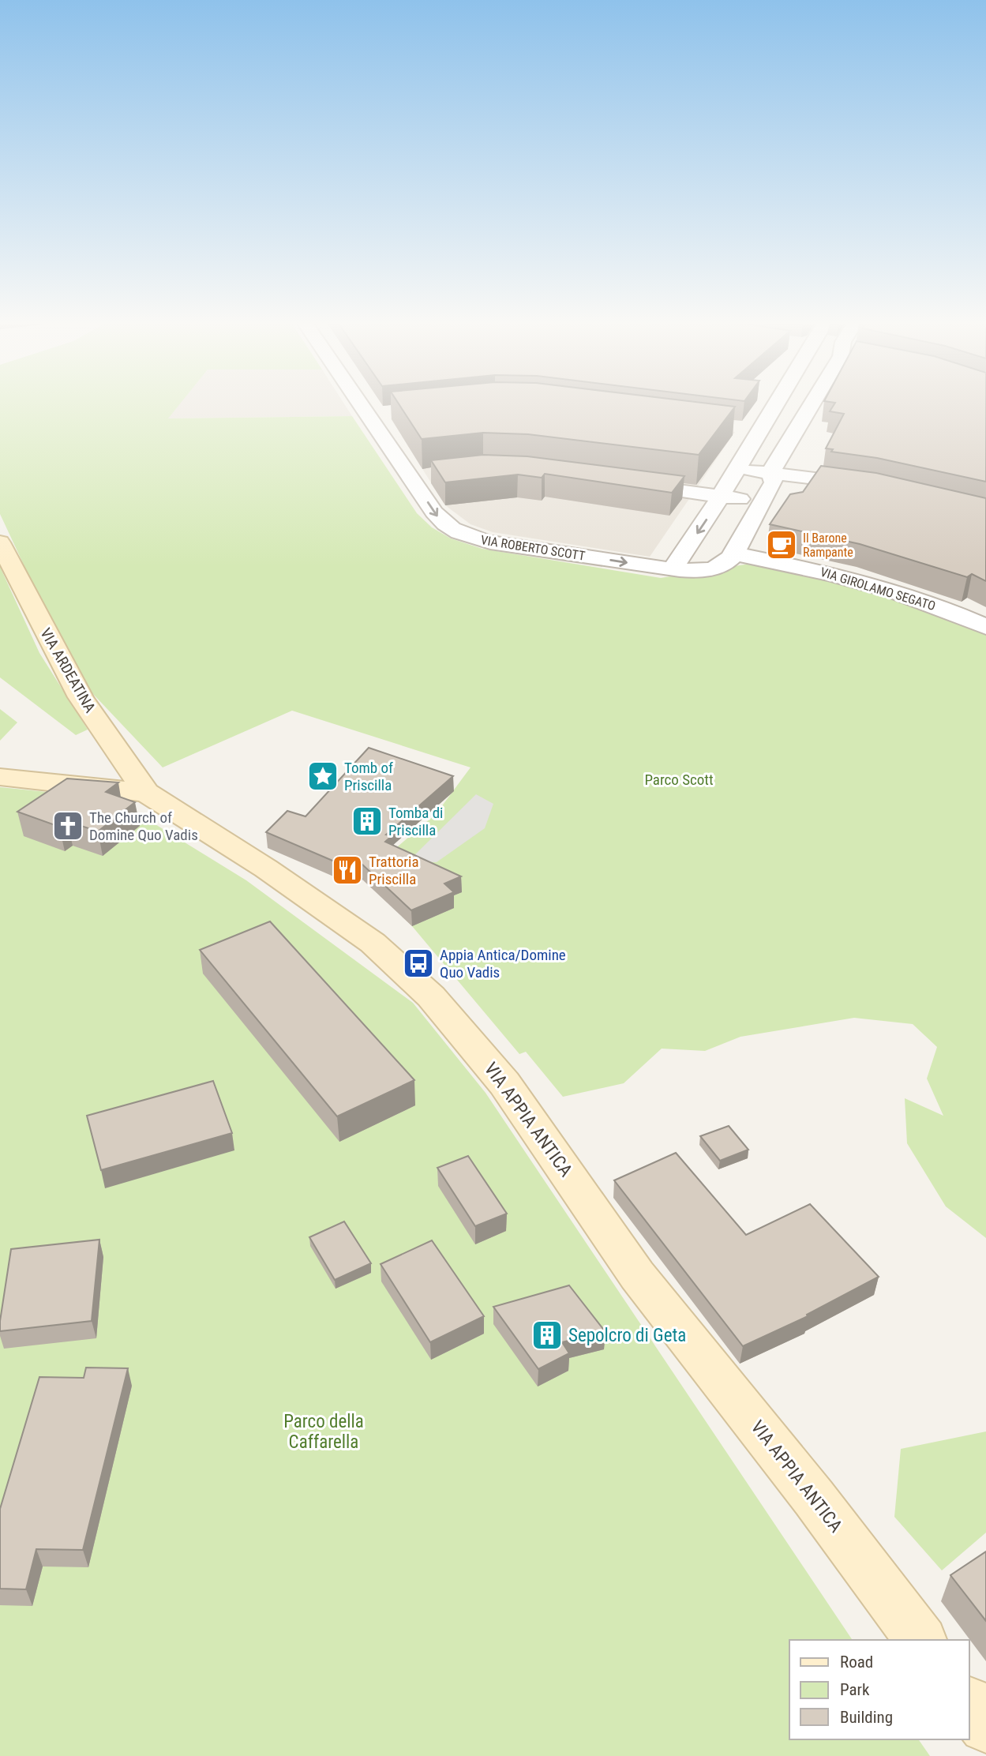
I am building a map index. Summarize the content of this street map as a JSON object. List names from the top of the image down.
{
  "streets": {
    "street": [
      "VIA ROBERTO SCOTT",
      "VIA GIROLAMO SEGATO",
      "VIA ARDEATINA",
      "VIA APPIA ANTICA"
    ]
  },
  "crossings": [
    ["VIA ROBERTO SCOTT", "VIA GIROLAMO SEGATO"],
    ["VIA ARDEATINA", "VIA APPIA ANTICA"]
  ],
  "one_way": ["VIA ROBERTO SCOTT"],
  "parks": ["Parco Scott", "Parco della Caffarella"],
  "places": {
    "cafe": ["Il Barone Rampante"],
    "place": ["Tomb of Priscilla"],
    "building": ["Tomba di Priscilla", "Sepolcro di Geta"],
    "church": ["The Church of Domine Quo Vadis"],
    "restaurant": ["Trattoria Priscilla"],
    "bus stop": ["Appia Antica/Domine Quo Vadis"]
  },
  "legend": ["Road", "Park", "Building"]
}
